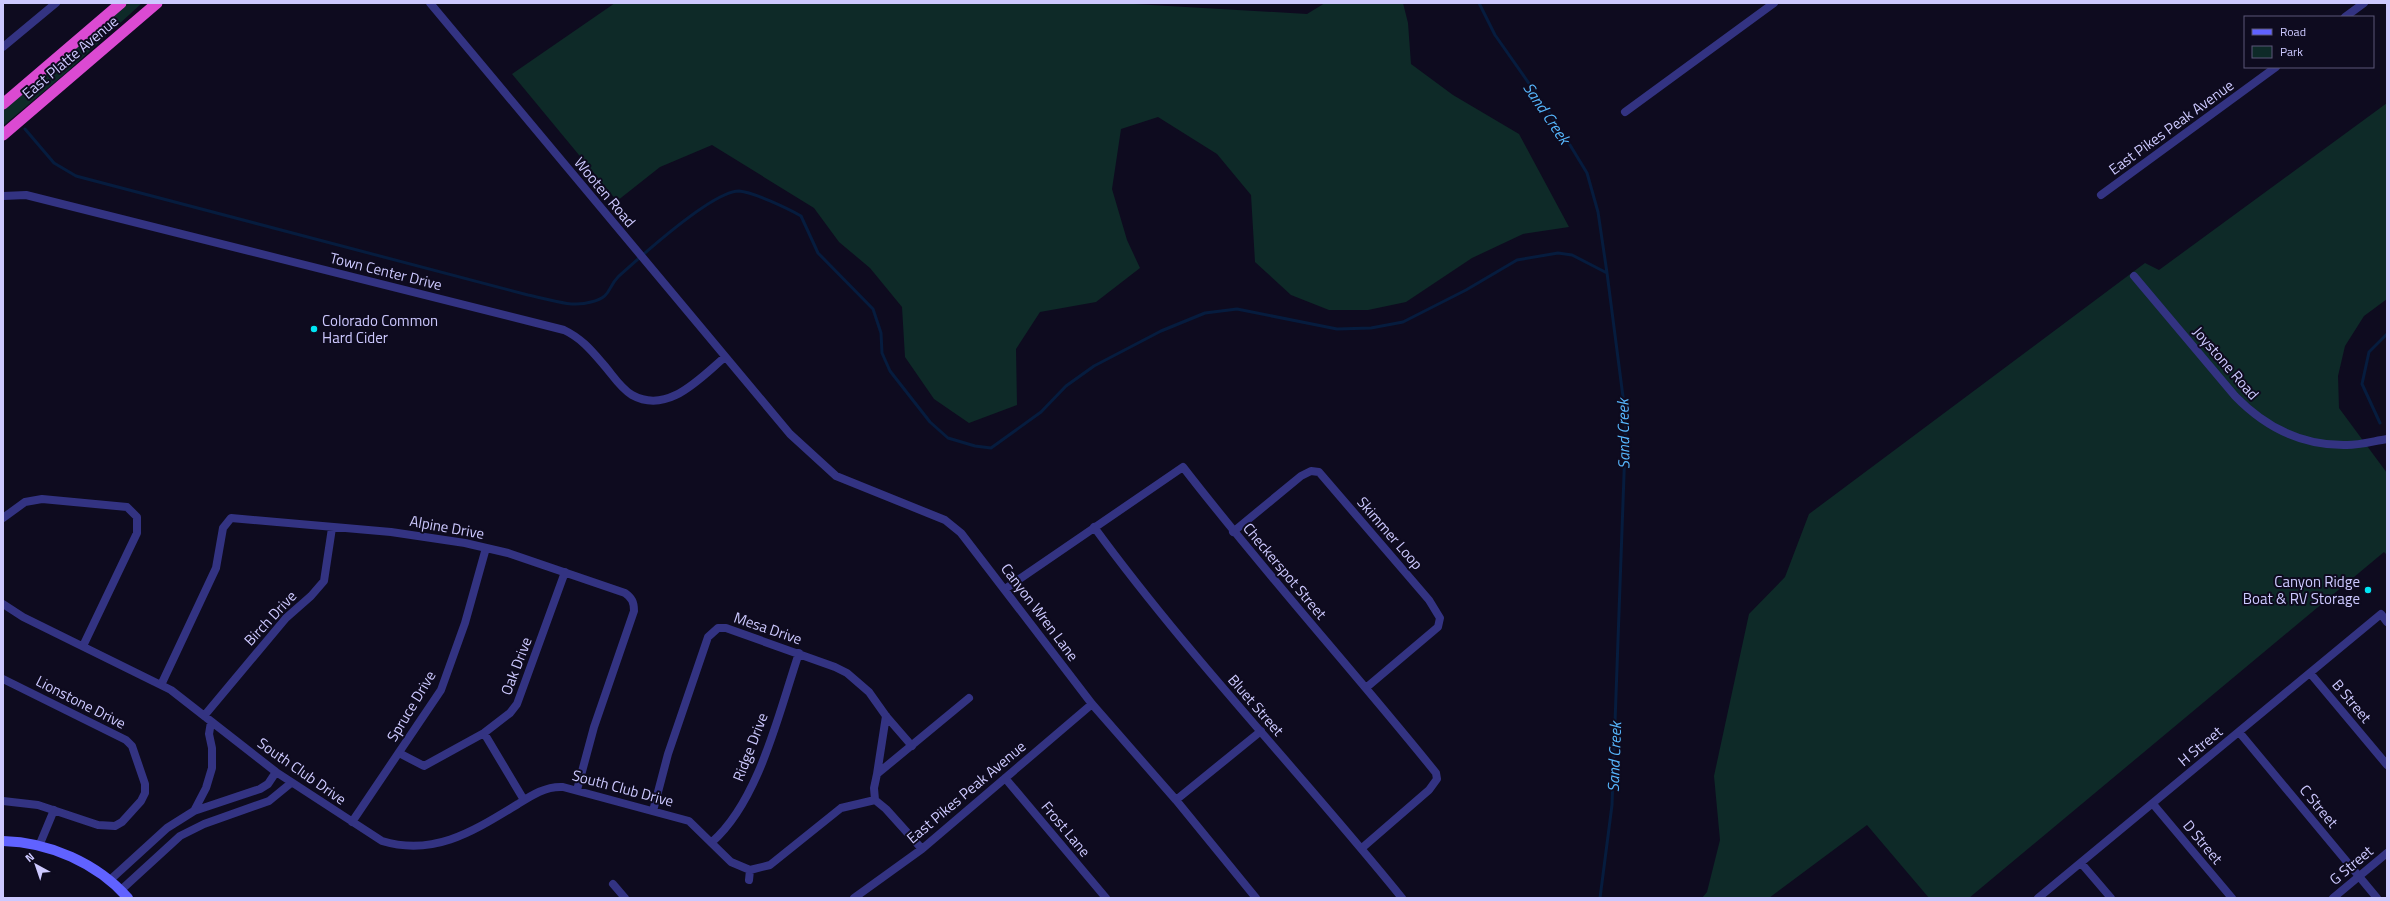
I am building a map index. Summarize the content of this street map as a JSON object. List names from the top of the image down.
{
  "streets": {
    "highway": ["East Platte Avenue"],
    "street": [
      "East Pikes Peak Avenue",
      "Wooten Road",
      "Town Center Drive",
      "Joystone Road",
      "Alpine Drive",
      "Skimmer Loop",
      "Checkerspot Street",
      "Canyon Wren Lane",
      "Birch Drive",
      "Mesa Drive",
      "Oak Drive",
      "B Street",
      "Lionstone Drive",
      "Bluet Street",
      "Spruce Drive",
      "H Street",
      "Ridge Drive",
      "South Club Drive",
      "C Street",
      "Frost Lane",
      "D Street",
      "G Street"
    ]
  },
  "crossings": [
    ["East Pikes Peak Avenue", "Canyon Wren Lane"],
    ["East Pikes Peak Avenue", "Frost Lane"],
    ["Wooten Road", "Town Center Drive"],
    ["Wooten Road", "Canyon Wren Lane"],
    ["Alpine Drive", "Birch Drive"],
    ["Alpine Drive", "Oak Drive"],
    ["Alpine Drive", "Spruce Drive"],
    ["Alpine Drive", "South Club Drive"],
    ["Skimmer Loop", "Checkerspot Street"],
    ["Checkerspot Street", "Canyon Wren Lane"],
    ["Checkerspot Street", "Bluet Street"],
    ["Birch Drive", "South Club Drive"],
    ["Mesa Drive", "Ridge Drive"],
    ["Mesa Drive", "South Club Drive"],
    ["Oak Drive", "Spruce Drive"],
    ["B Street", "H Street"],
    ["Spruce Drive", "South Club Drive"],
    ["H Street", "C Street"],
    ["H Street", "D Street"],
    ["Ridge Drive", "South Club Drive"],
    ["C Street", "G Street"]
  ],
  "water": ["Sand Creek"],
  "places": ["Colorado Common Hard Cider", "Canyon Ridge Boat & RV Storage"],
  "legend": ["Road", "Park"],
  "north": "top left"
}
